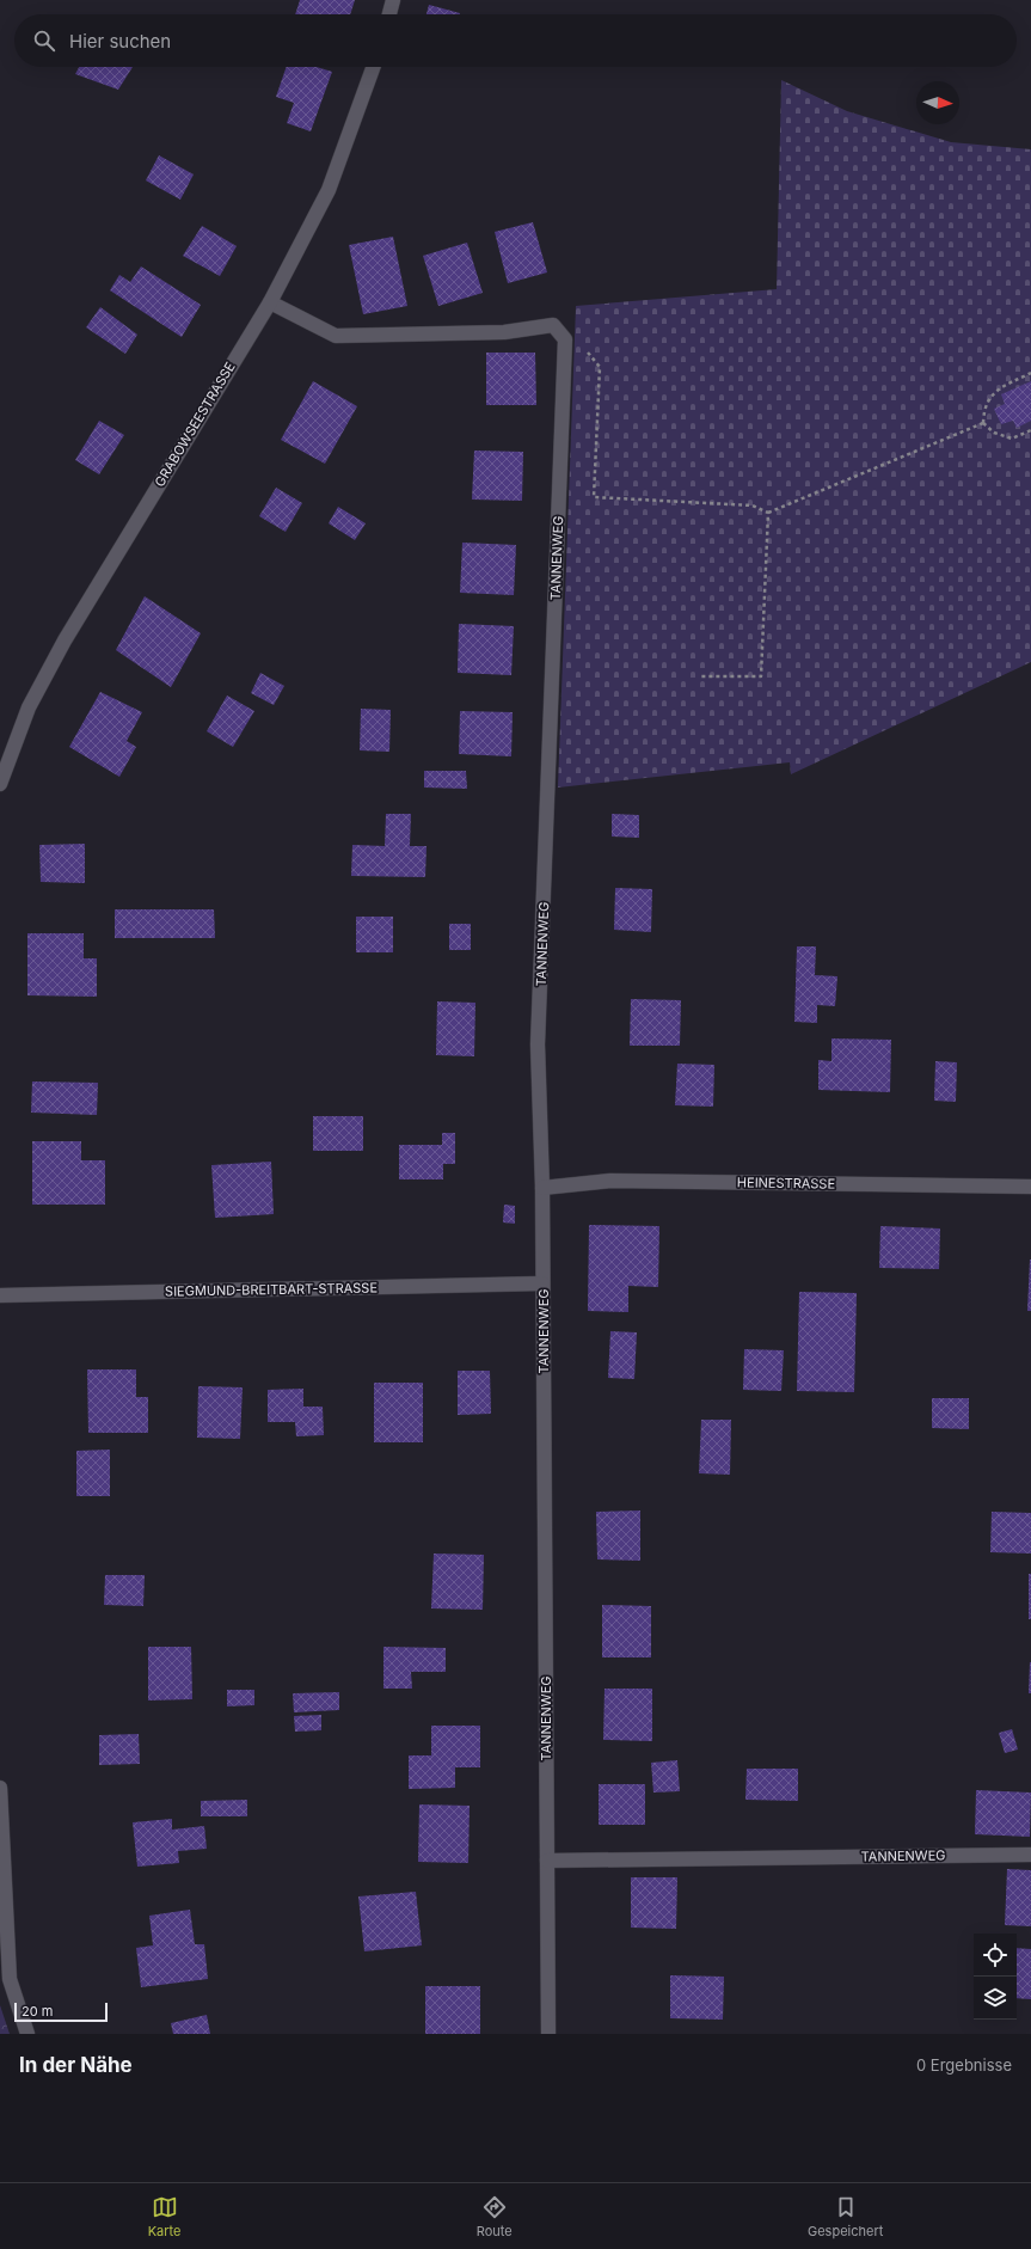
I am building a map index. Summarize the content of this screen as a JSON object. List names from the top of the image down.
{
  "streets": {
    "street": [
      "GRABOWSEESTRASSE",
      "TANNENWEG",
      "HEINESTRASSE",
      "SIEGMUND-BREITBART-STRASSE"
    ]
  },
  "crossings": [
    ["GRABOWSEESTRASSE", "TANNENWEG"],
    ["TANNENWEG", "HEINESTRASSE"],
    ["TANNENWEG", "SIEGMUND-BREITBART-STRASSE"]
  ],
  "scale_bar": "20 m",
  "north": "right",
  "page": {
    "search": "Hier suchen",
    "scale": "20 m",
    "heading": ["In der Nähe", "0 Ergebnisse"],
    "nav": ["Karte", "Route", "Gespeichert"]
  }
}
